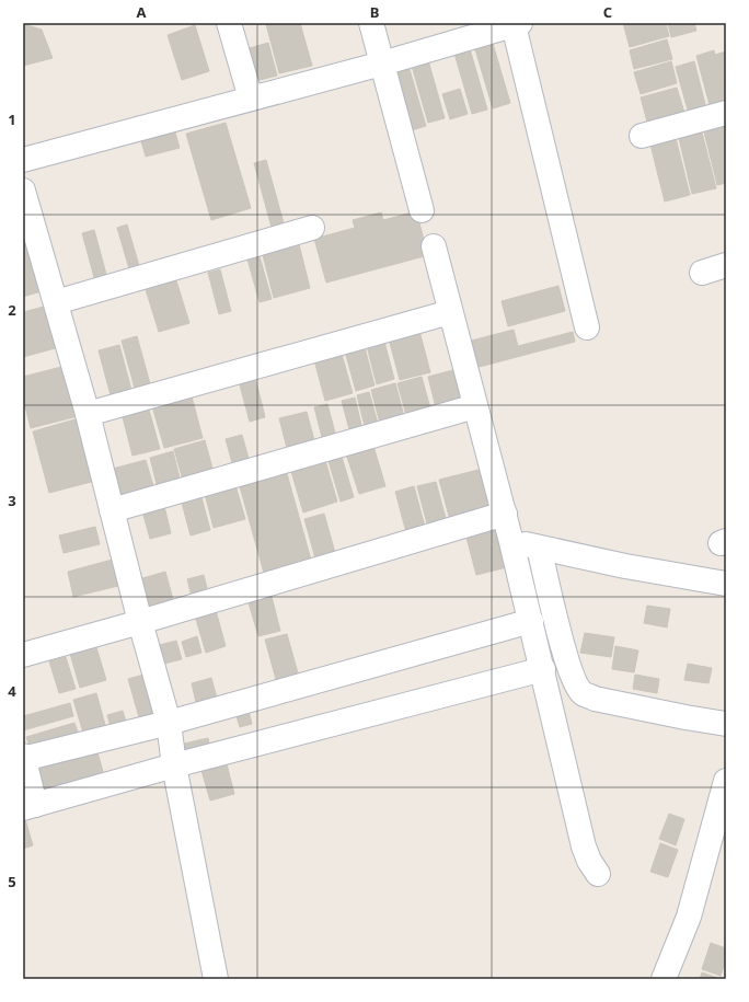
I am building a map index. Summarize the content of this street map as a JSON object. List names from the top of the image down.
{
  "grid": {
    "columns": ["A", "B", "C"],
    "rows": [
      "1",
      "2",
      "3",
      "4",
      "5"
    ]
  }
}
